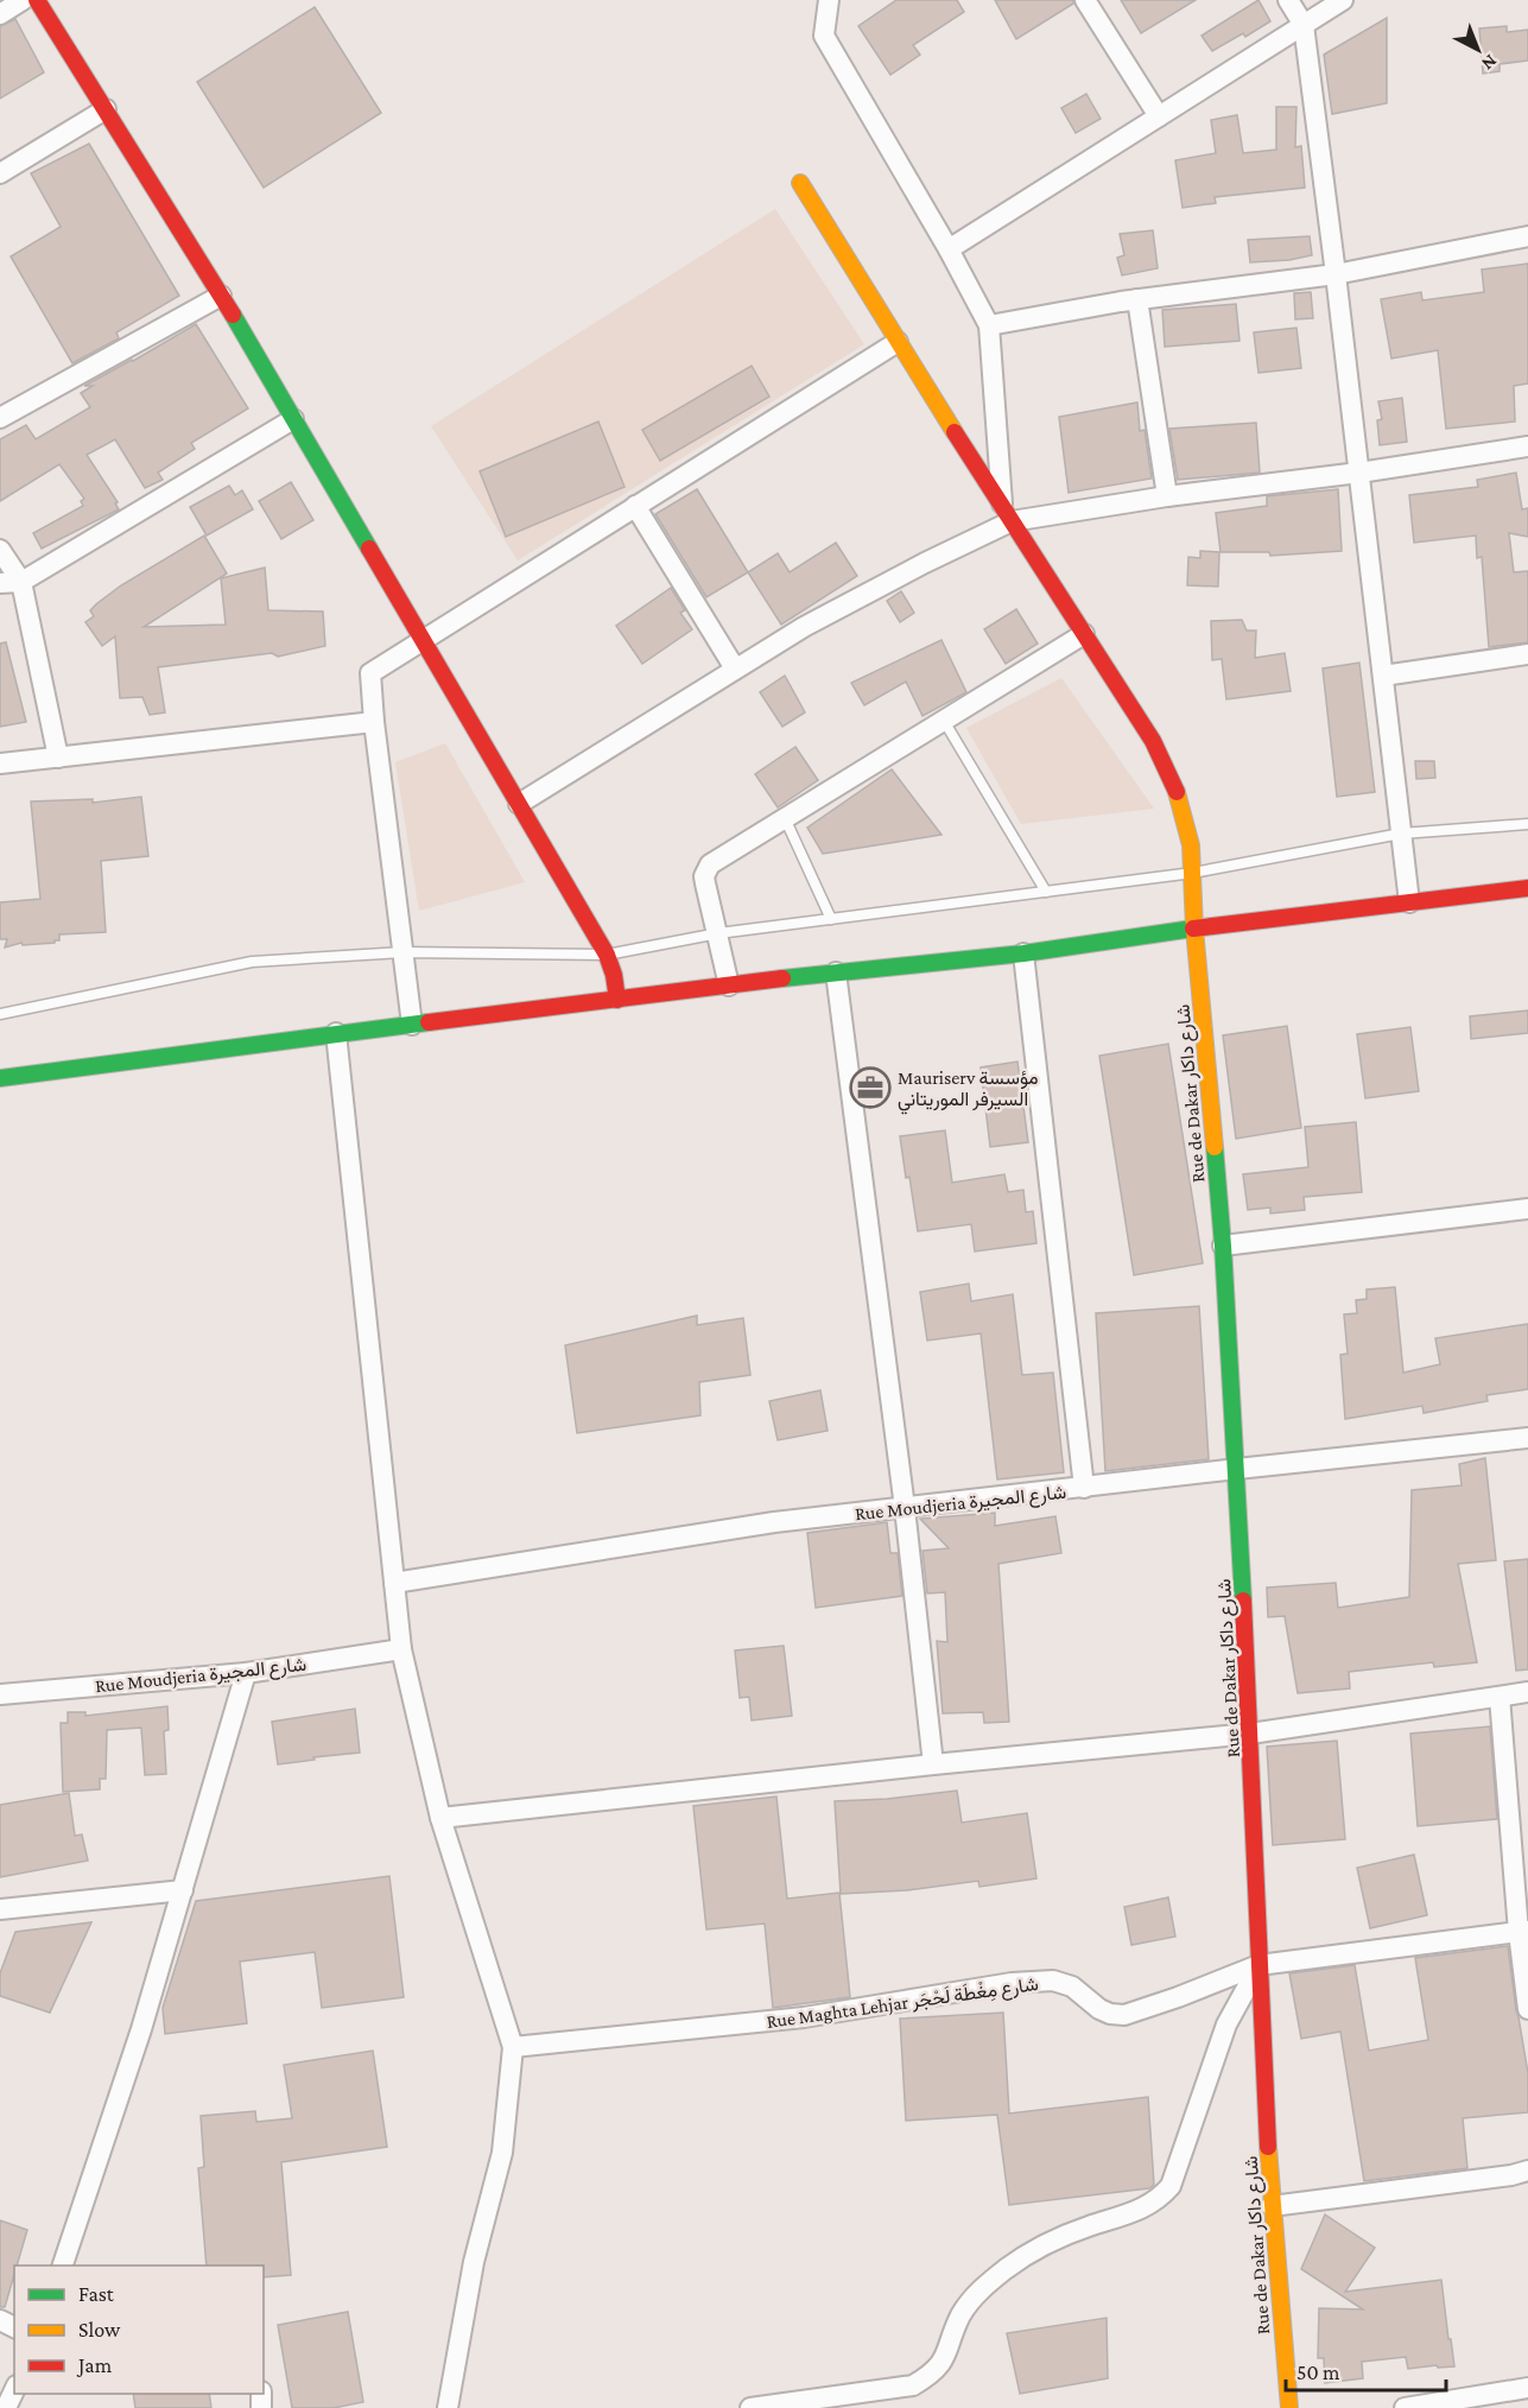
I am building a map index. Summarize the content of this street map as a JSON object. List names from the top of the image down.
{
  "streets": {
    "street": ["Rue de Dakar شارع داكار", "Rue Moudjeria شارع المجيرة", "Rue Maghta Lehjar شارع مِغْطَة لَحْجَر"]
  },
  "crossings": [
    ["Rue de Dakar شارع داكار", "Rue Moudjeria شارع المجيرة"],
    ["Rue de Dakar شارع داكار", "Rue Maghta Lehjar شارع مِغْطَة لَحْجَر"]
  ],
  "places": {
    "office": ["Mauriserv مؤسسة السيرفر الموريتاني"]
  },
  "legend": ["Fast", "Slow", "Jam"],
  "scale_bar": "50 m",
  "north": "bottom right"
}
